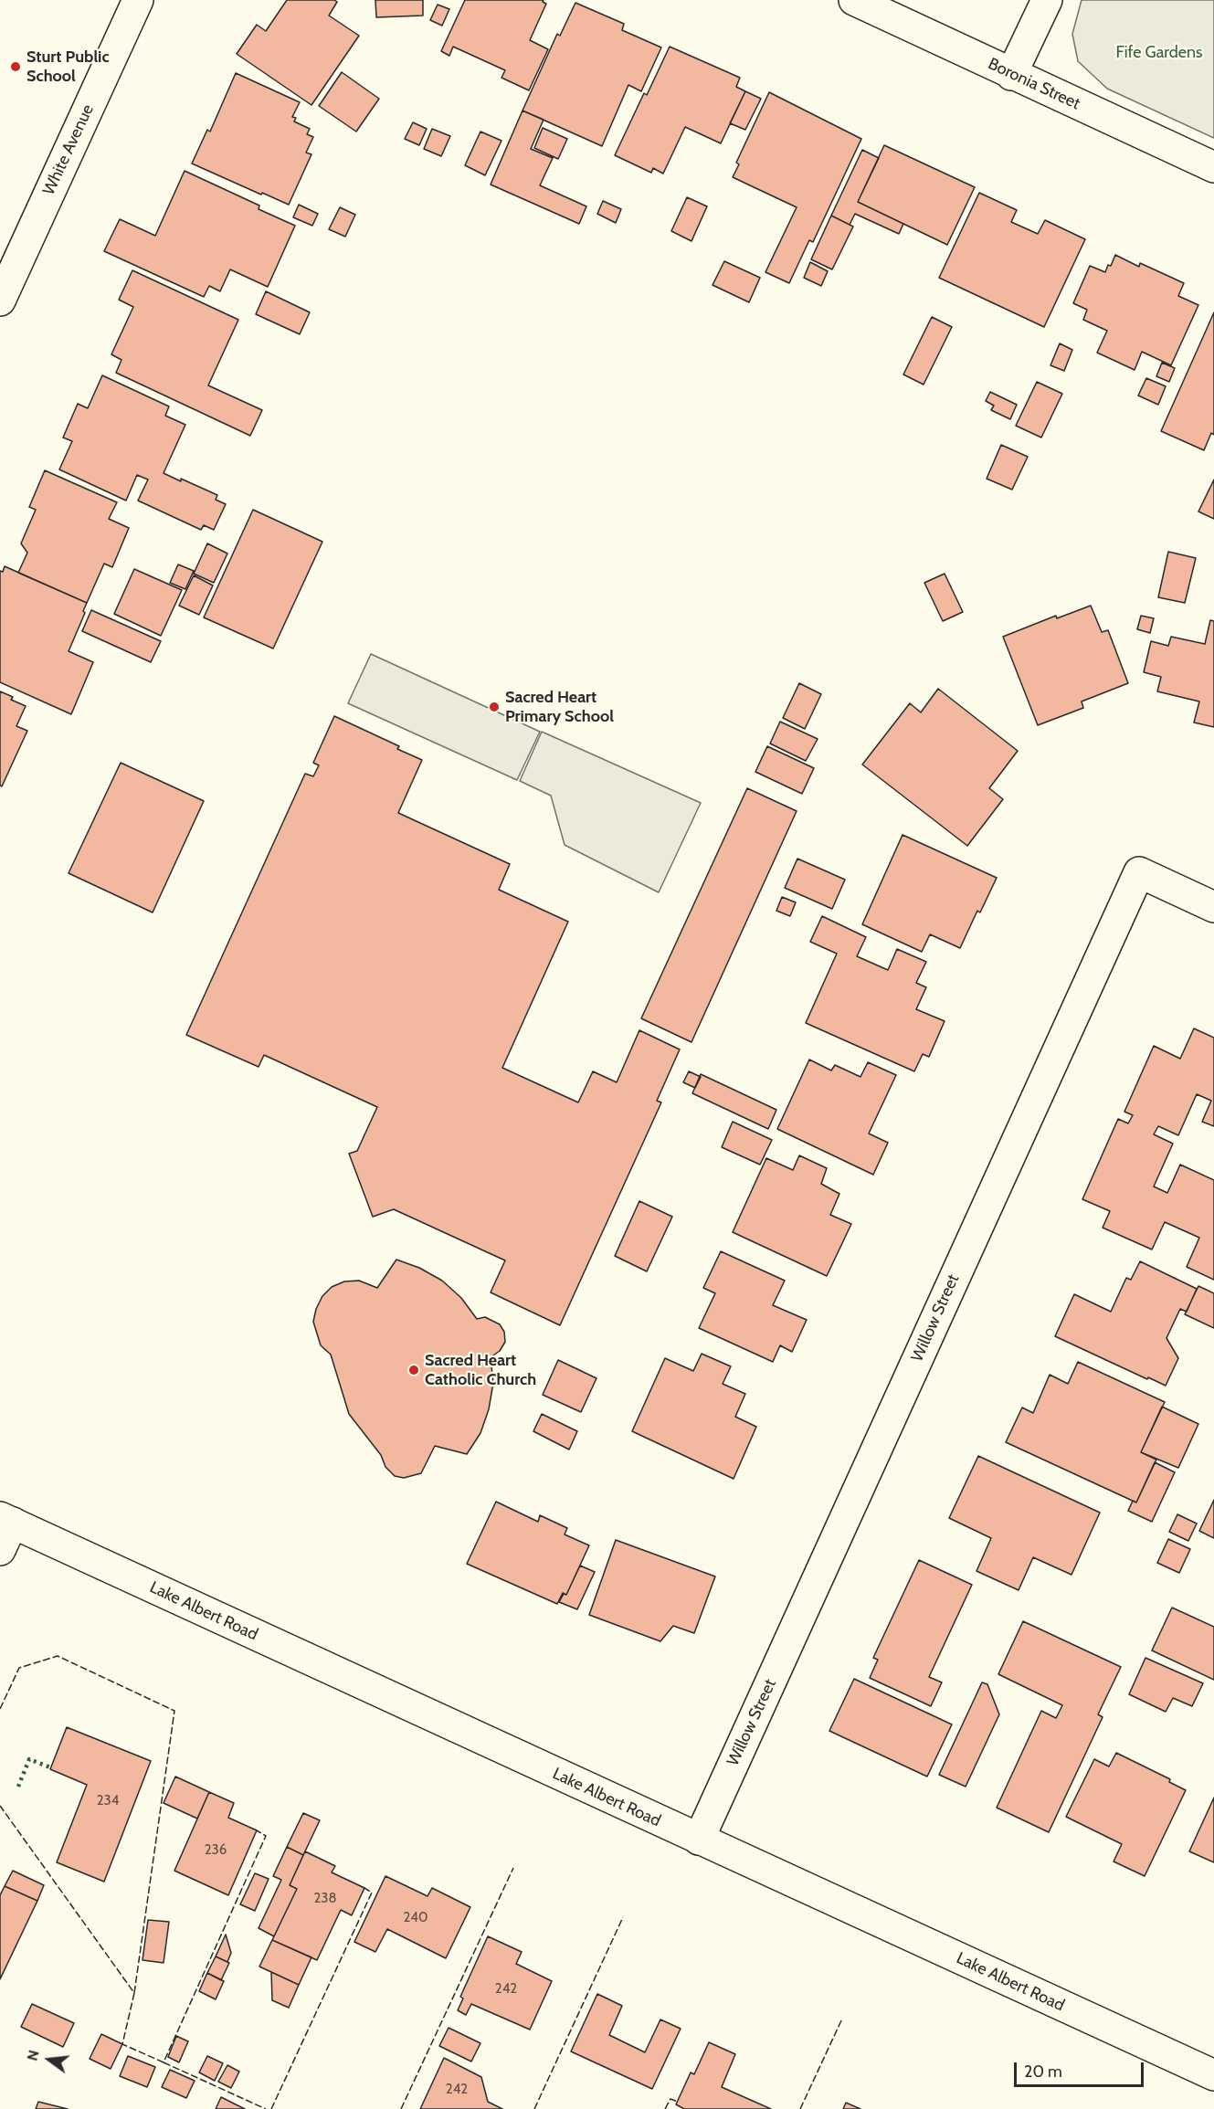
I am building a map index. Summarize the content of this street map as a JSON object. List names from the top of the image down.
{
  "streets": {
    "street": [
      "Boronia Street",
      "White Avenue",
      "Willow Street",
      "Lake Albert Road"
    ]
  },
  "crossings": [
    ["Willow Street", "Lake Albert Road"]
  ],
  "parks": ["Fife Gardens"],
  "places": ["Sturt Public School", "Sacred Heart Primary School", "Sacred Heart Catholic Church"],
  "house_numbers": [
    "234",
    "236",
    "238",
    "240",
    "242",
    "242"
  ],
  "scale_bar": "20 m",
  "north": "left"
}
